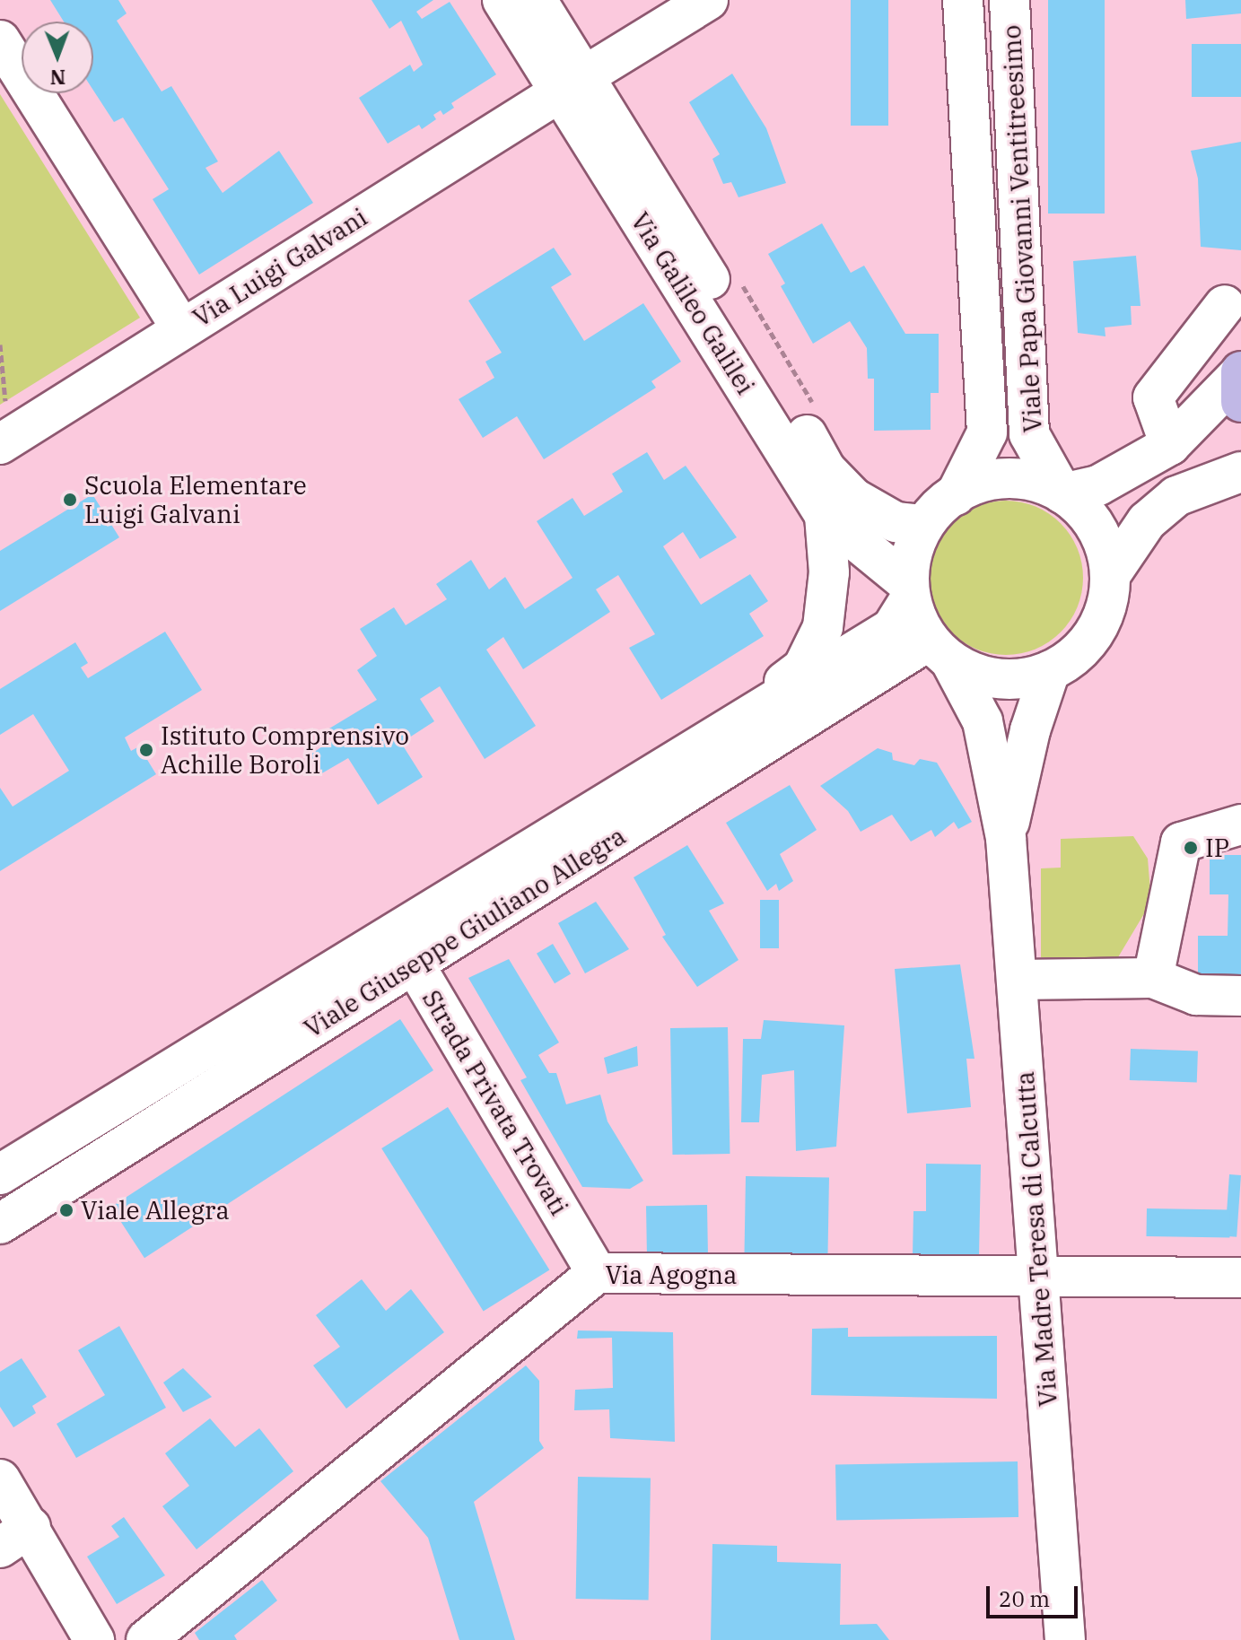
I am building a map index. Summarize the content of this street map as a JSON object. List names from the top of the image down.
{
  "streets": {
    "street": [
      "Viale Papa Giovanni Ventitreesimo",
      "Via Luigi Galvani",
      "Via Galileo Galilei",
      "Viale Giuseppe Giuliano Allegra",
      "Strada Privata Trovati",
      "Via Madre Teresa di Calcutta",
      "Via Agogna"
    ]
  },
  "crossings": [
    ["Viale Papa Giovanni Ventitreesimo", "Via Galileo Galilei"],
    ["Viale Papa Giovanni Ventitreesimo", "Viale Giuseppe Giuliano Allegra"],
    ["Viale Papa Giovanni Ventitreesimo", "Via Madre Teresa di Calcutta"],
    ["Via Luigi Galvani", "Via Galileo Galilei"],
    ["Via Galileo Galilei", "Viale Giuseppe Giuliano Allegra"],
    ["Via Galileo Galilei", "Via Madre Teresa di Calcutta"],
    ["Viale Giuseppe Giuliano Allegra", "Strada Privata Trovati"],
    ["Viale Giuseppe Giuliano Allegra", "Via Madre Teresa di Calcutta"],
    ["Strada Privata Trovati", "Via Agogna"],
    ["Via Madre Teresa di Calcutta", "Via Agogna"]
  ],
  "places": [
    "Scuola Elementare Luigi Galvani",
    "Istituto Comprensivo Achille Boroli",
    "IP",
    "Viale Allegra"
  ],
  "scale_bar": "20 m",
  "north": "bottom"
}
